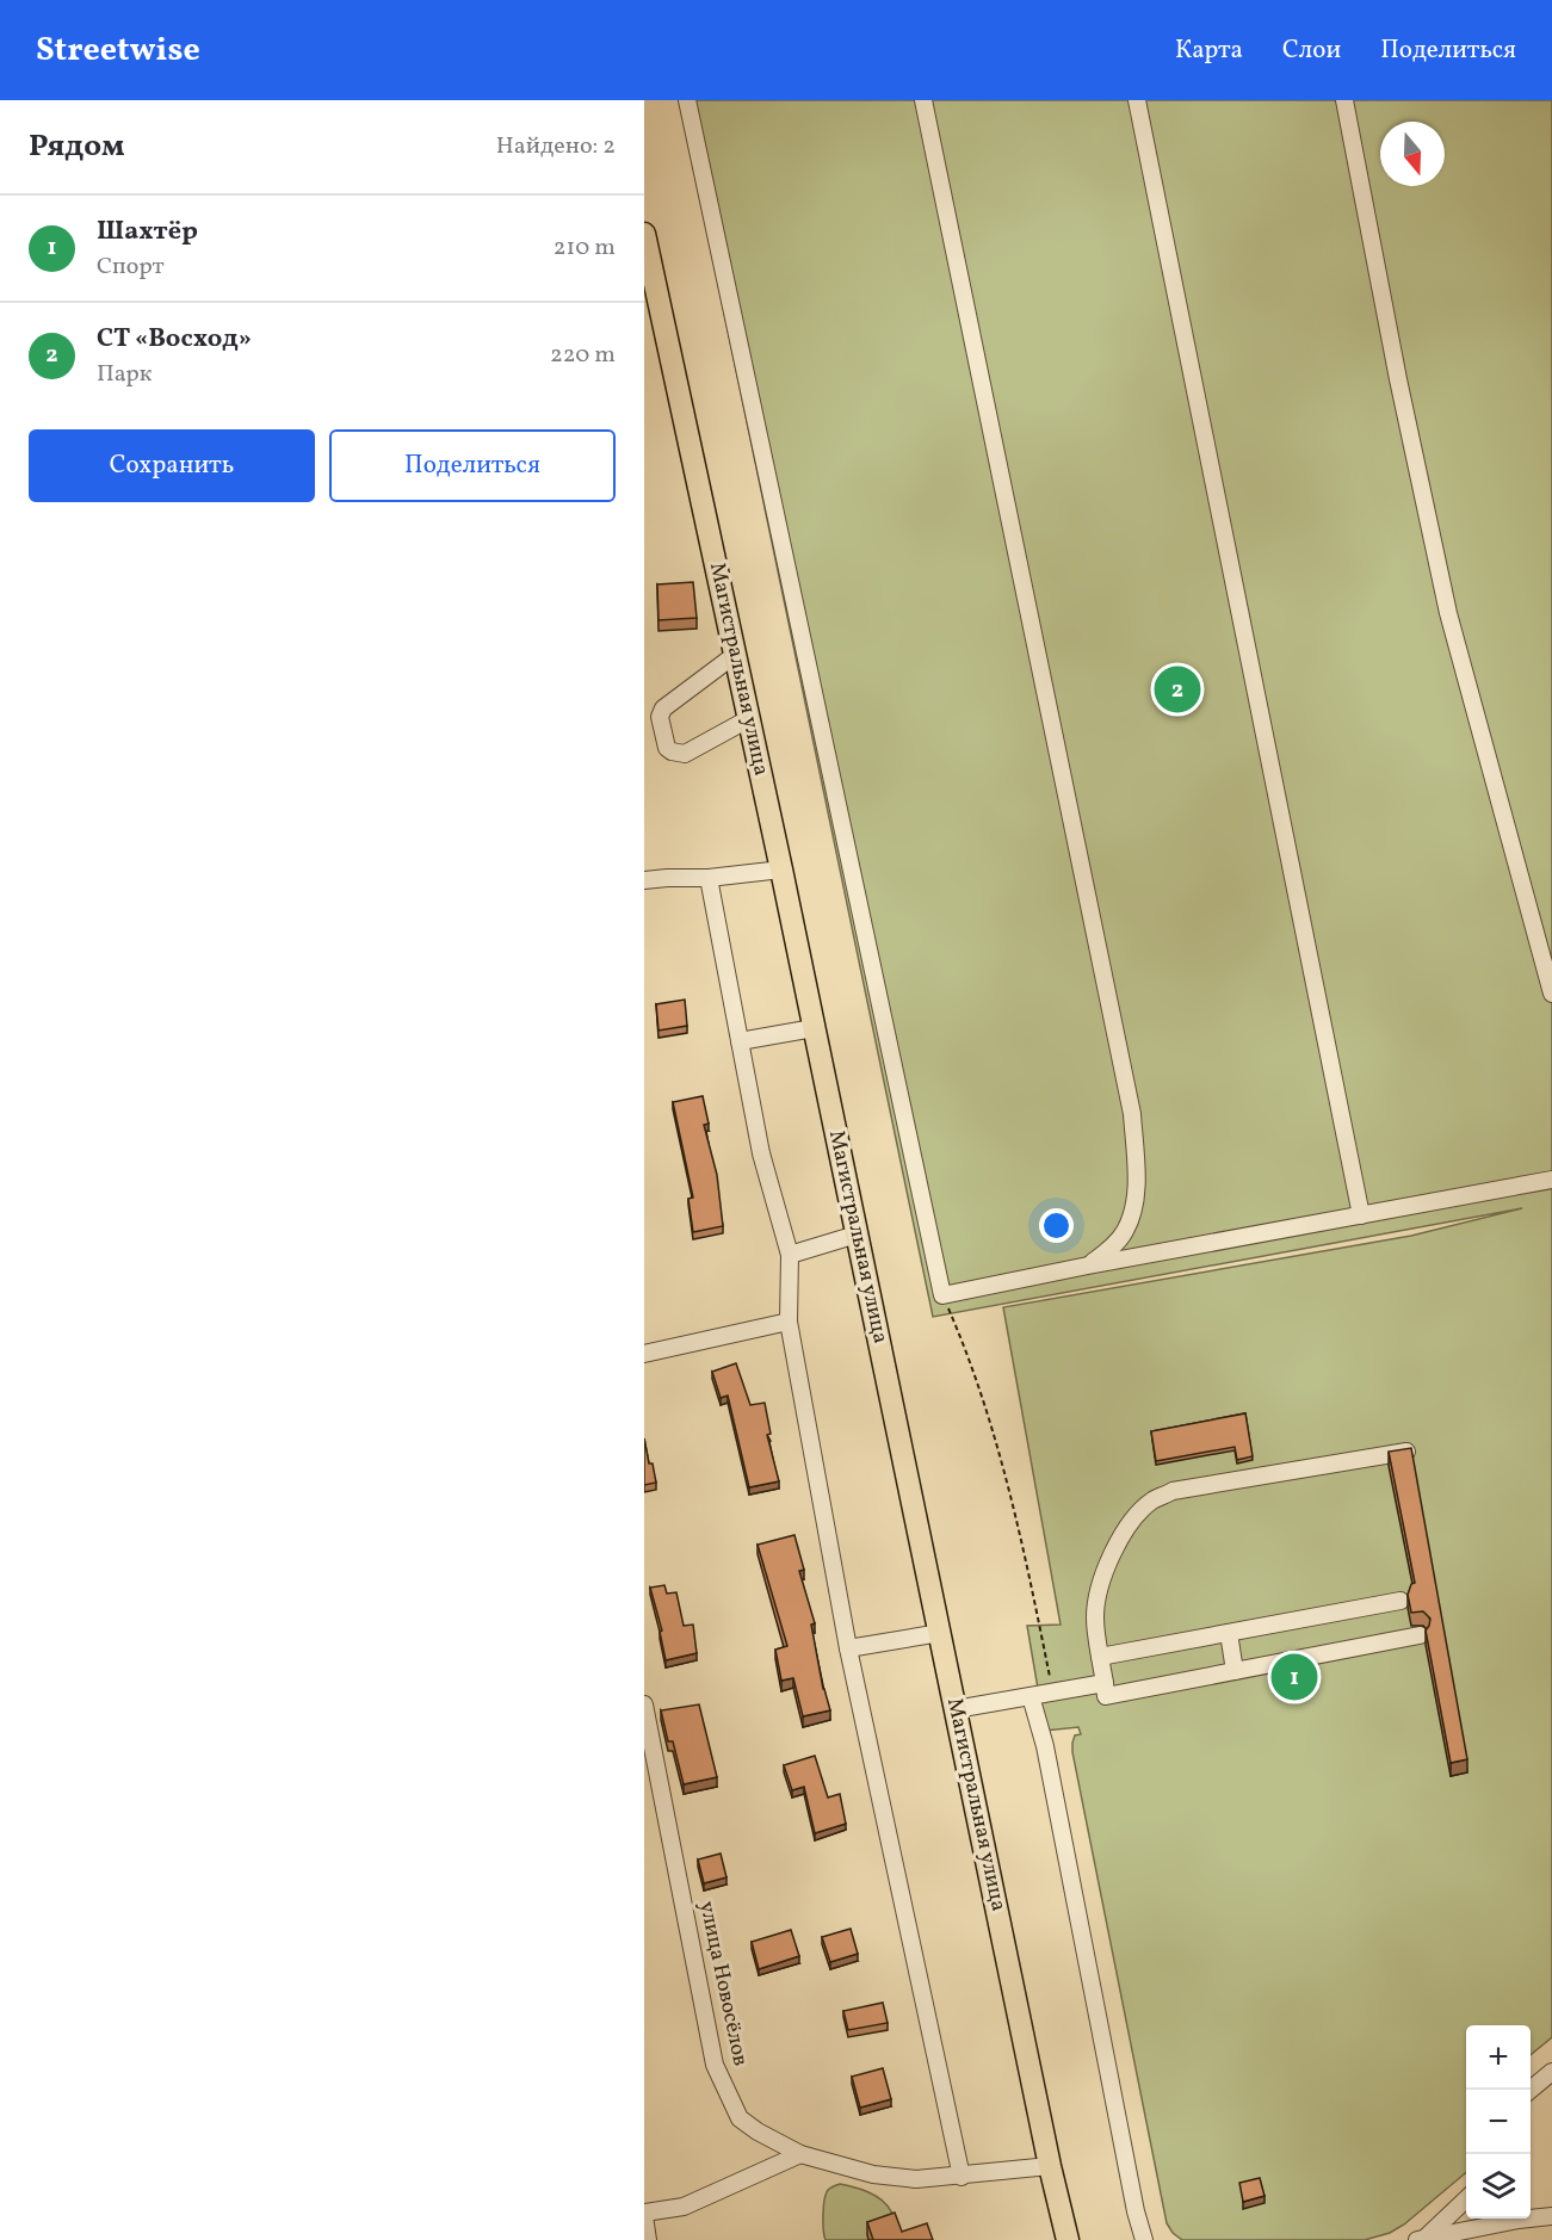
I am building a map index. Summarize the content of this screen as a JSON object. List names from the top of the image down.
{
  "streets": {
    "main road": ["Магистральная улица"],
    "street": ["улица Новосёлов"]
  },
  "crossings": [
    ["Магистральная улица", "улица Новосёлов"]
  ],
  "north": "bottom",
  "page": {
    "header": "Streetwise",
    "nav": ["Карта", "Слои", "Поделиться"],
    "heading": ["Рядом", "Найдено: 2"],
    "list": [
      {
        "mark": "1",
        "name": "Шахтёр",
        "note": "Спорт",
        "value": "210 m"
      },
      {
        "mark": "2",
        "name": "СТ «Восход»",
        "note": "Парк",
        "value": "220 m"
      }
    ],
    "buttons": ["Сохранить", "Поделиться"],
    "pins": ["2", "1"],
    "map_buttons": ["+", "−"]
  }
}
